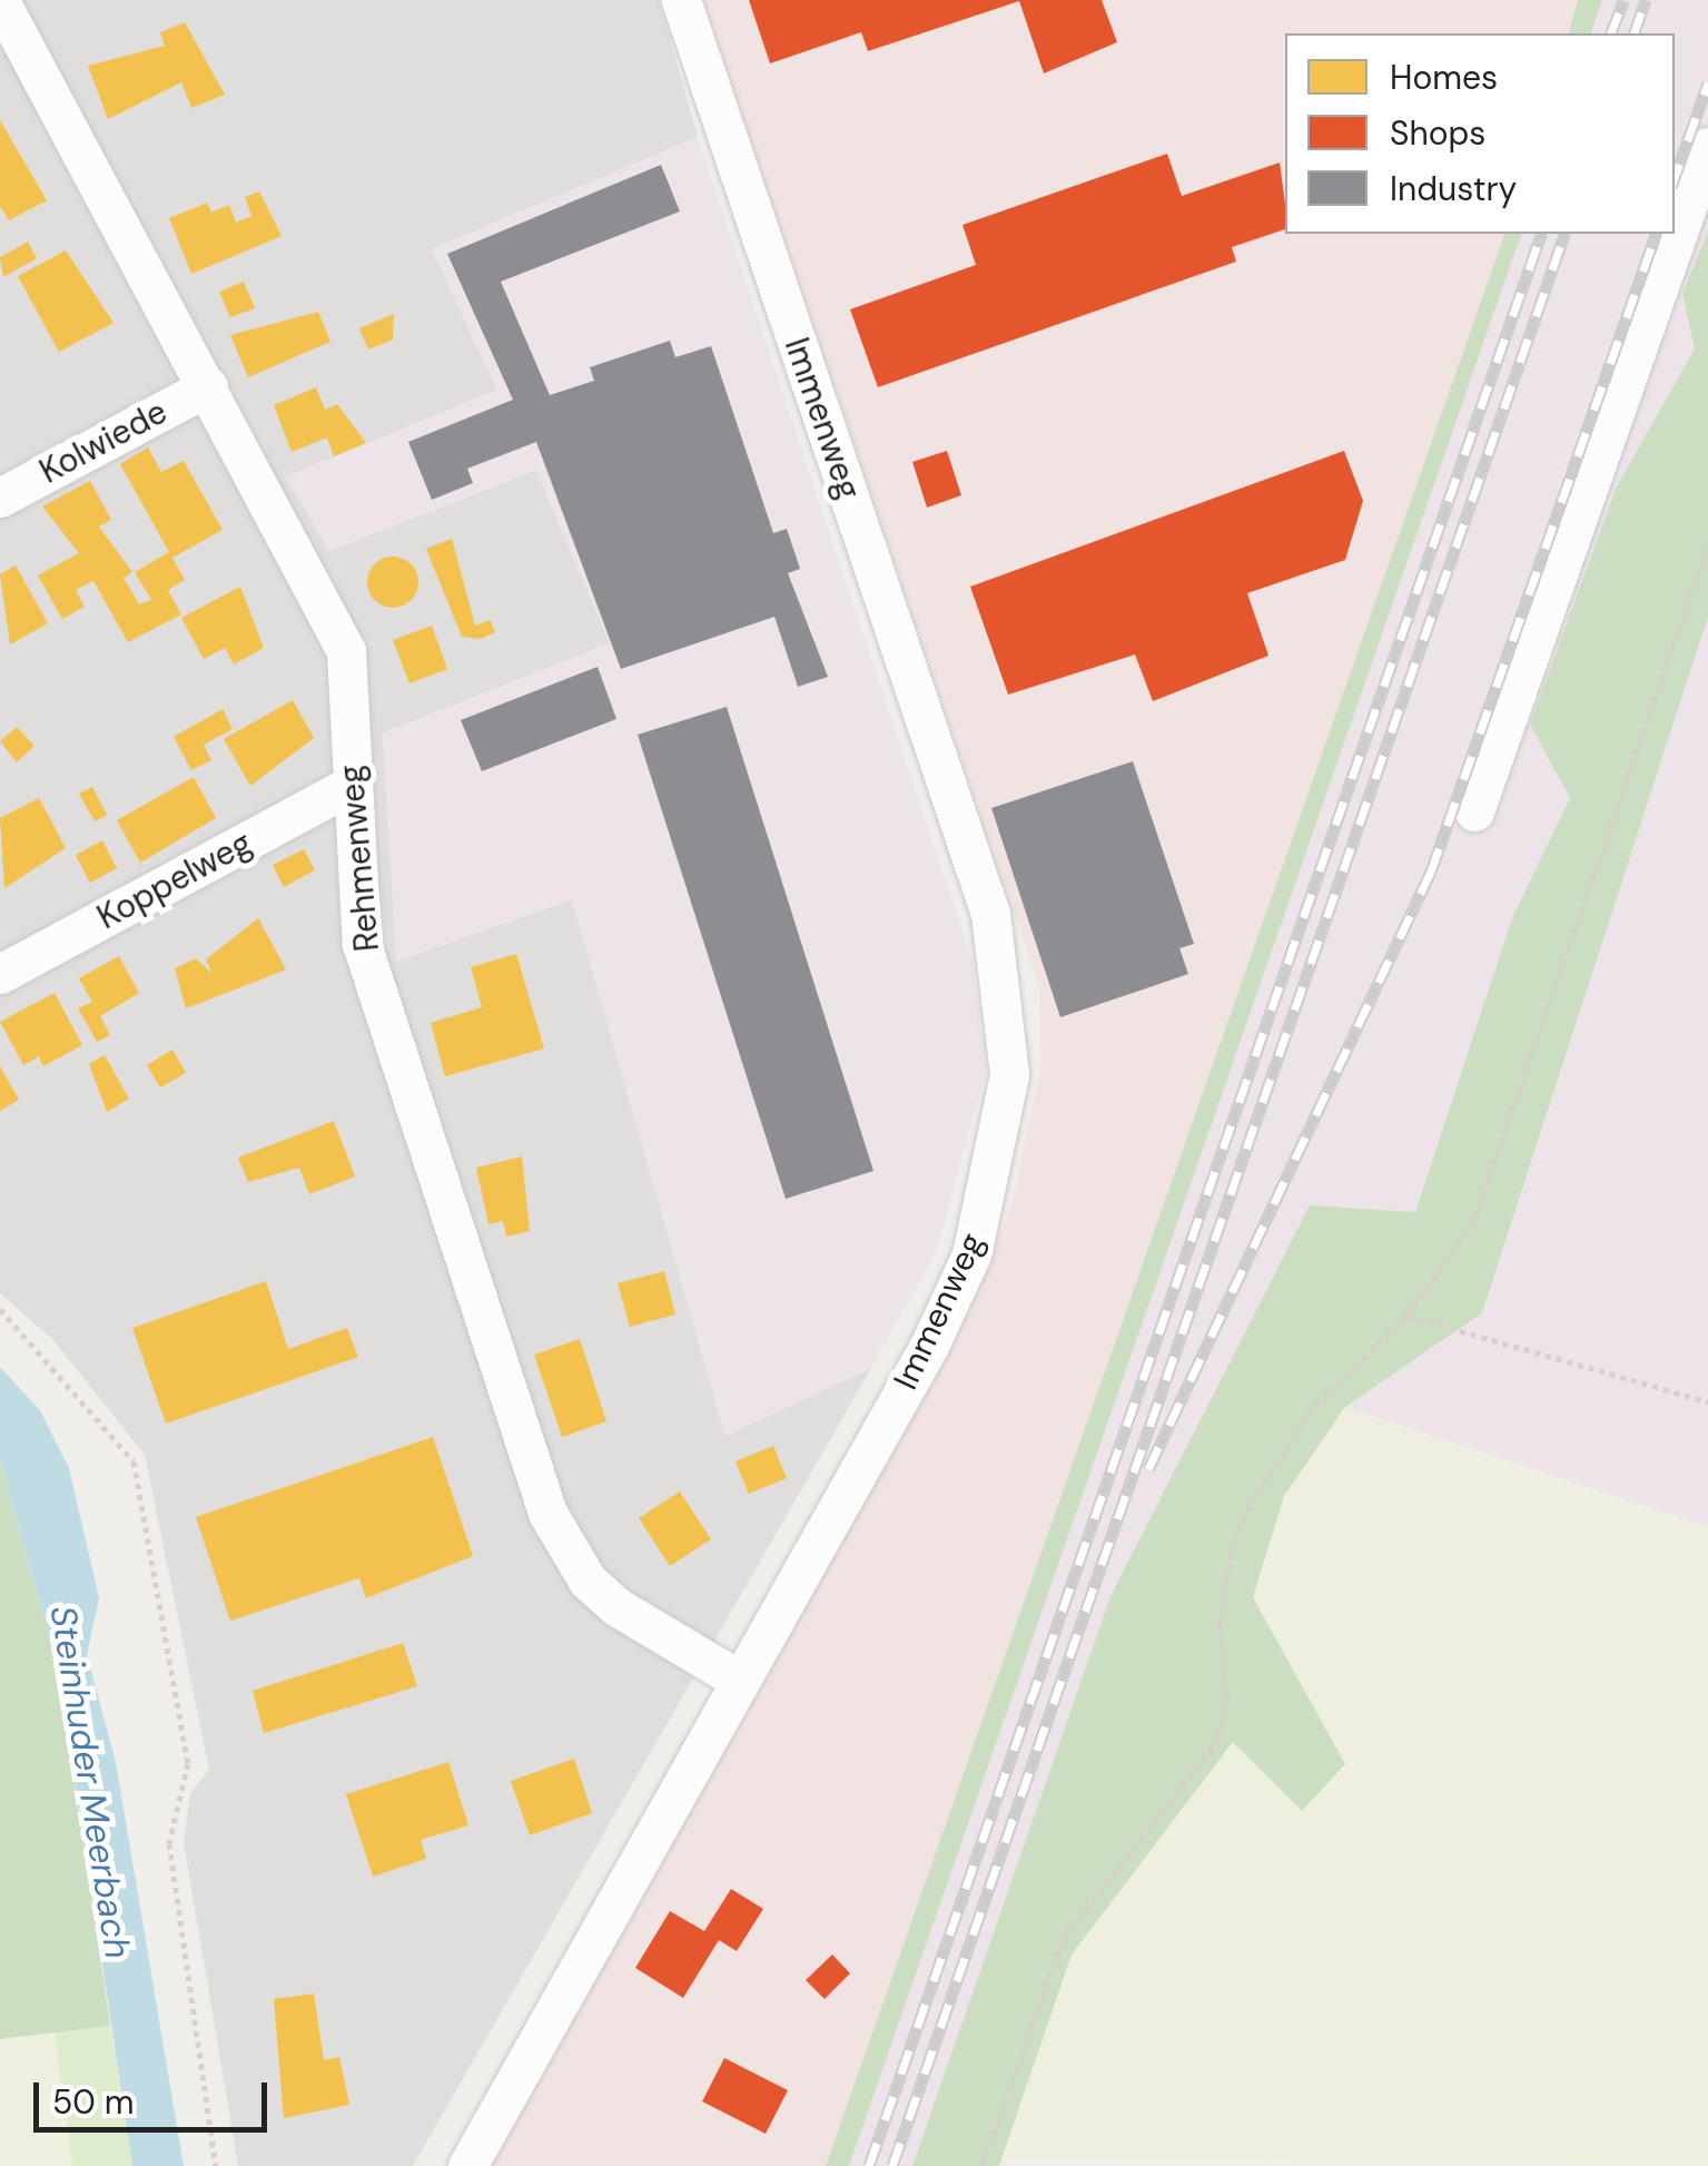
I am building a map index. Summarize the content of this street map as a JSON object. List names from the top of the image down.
{
  "streets": {
    "street": [
      "Immenweg",
      "Kolwiede",
      "Rehmenweg",
      "Koppelweg"
    ]
  },
  "crossings": [
    ["Immenweg", "Rehmenweg"],
    ["Kolwiede", "Rehmenweg"],
    ["Rehmenweg", "Koppelweg"]
  ],
  "water": ["Steinhuder Meerbach"],
  "legend": ["Homes", "Shops", "Industry"],
  "scale_bar": "50 m"
}
